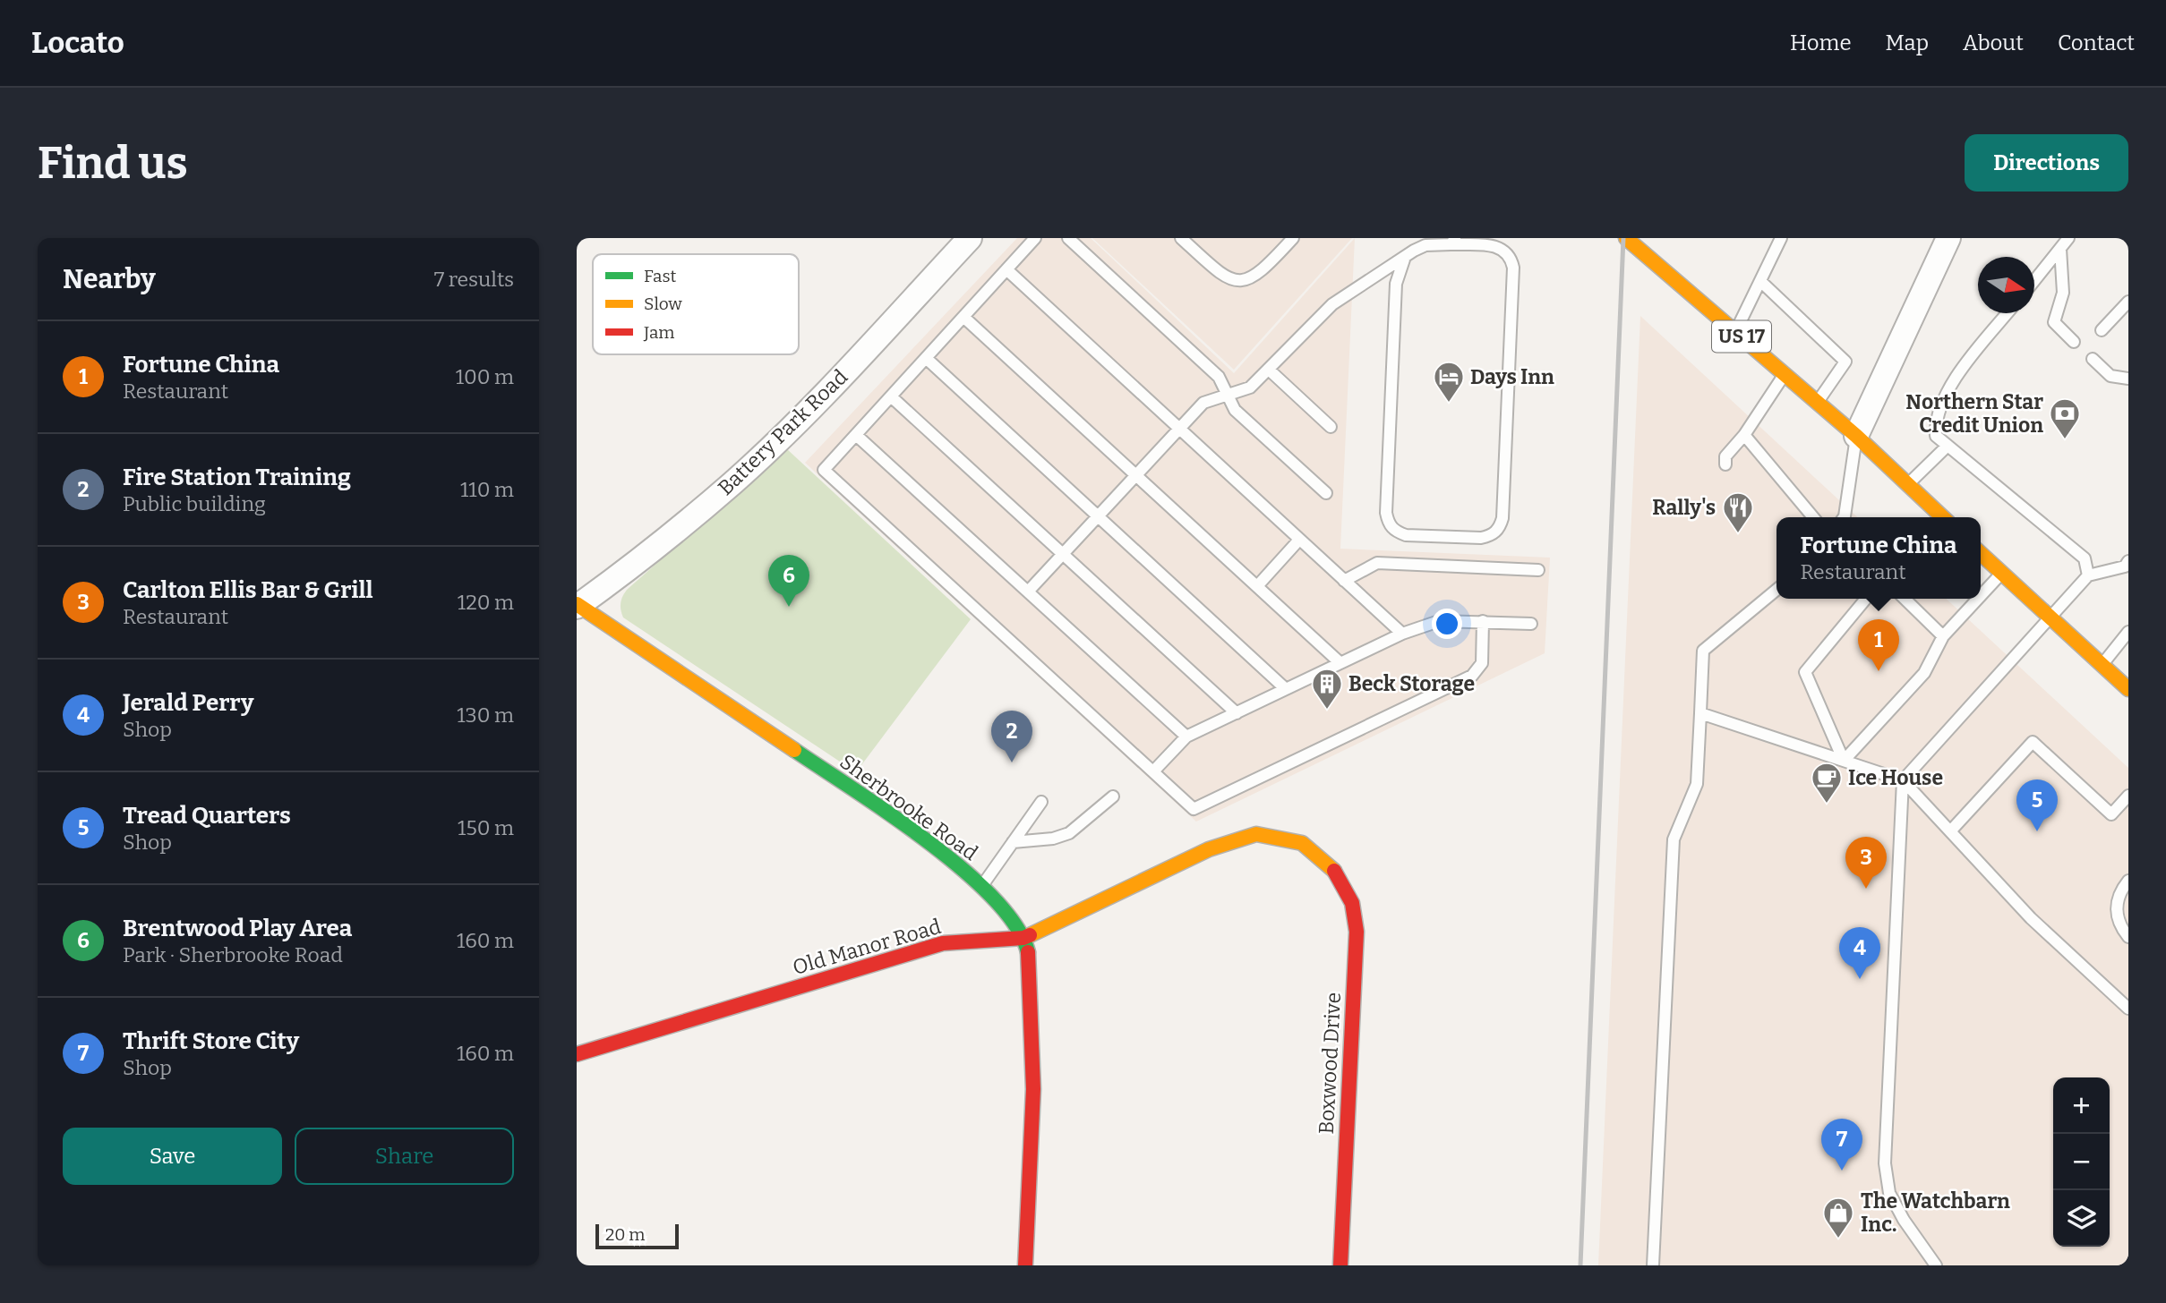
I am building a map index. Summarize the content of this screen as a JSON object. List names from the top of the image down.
{
  "streets": {
    "street": [
      "US 17",
      "Battery Park Road",
      "Sherbrooke Road",
      "Old Manor Road",
      "Boxwood Drive"
    ]
  },
  "crossings": [
    ["Battery Park Road", "Sherbrooke Road"],
    ["Sherbrooke Road", "Old Manor Road"],
    ["Old Manor Road", "Boxwood Drive"]
  ],
  "places": {
    "hotel": ["Days Inn"],
    "bank": ["Northern Star Credit Union"],
    "restaurant": ["Rally's"],
    "building": ["Beck Storage"],
    "cafe": ["Ice House"],
    "shop": ["The Watchbarn Inc."]
  },
  "legend": ["Fast", "Slow", "Jam"],
  "scale_bar": "20 m",
  "north": "right",
  "page": {
    "header": "Locato",
    "nav": [
      "Home",
      "Map",
      "About",
      "Contact"
    ],
    "buttons": [
      "Directions",
      ["Save", "Share"]
    ],
    "title": "Find us",
    "heading": ["Nearby", "7 results"],
    "list": [
      {
        "mark": "1",
        "name": "Fortune China",
        "note": "Restaurant",
        "value": "100 m"
      },
      {
        "mark": "2",
        "name": "Fire Station Training",
        "note": "Public building",
        "value": "110 m"
      },
      {
        "mark": "3",
        "name": "Carlton Ellis Bar & Grill",
        "note": "Restaurant",
        "value": "120 m"
      },
      {
        "mark": "4",
        "name": "Jerald Perry",
        "note": "Shop",
        "value": "130 m"
      },
      {
        "mark": "5",
        "name": "Tread Quarters",
        "note": "Shop",
        "value": "150 m"
      },
      {
        "mark": "6",
        "name": "Brentwood Play Area",
        "note": "Park · Sherbrooke Road",
        "value": "160 m"
      },
      {
        "mark": "7",
        "name": "Thrift Store City",
        "note": "Shop",
        "value": "160 m"
      }
    ],
    "popup": ["Fortune China", "Restaurant"],
    "pins": [
      "6",
      "1",
      "2",
      "5",
      "3",
      "4",
      "7"
    ],
    "map_buttons": ["+", "−"],
    "scale": "20 m"
  }
}
